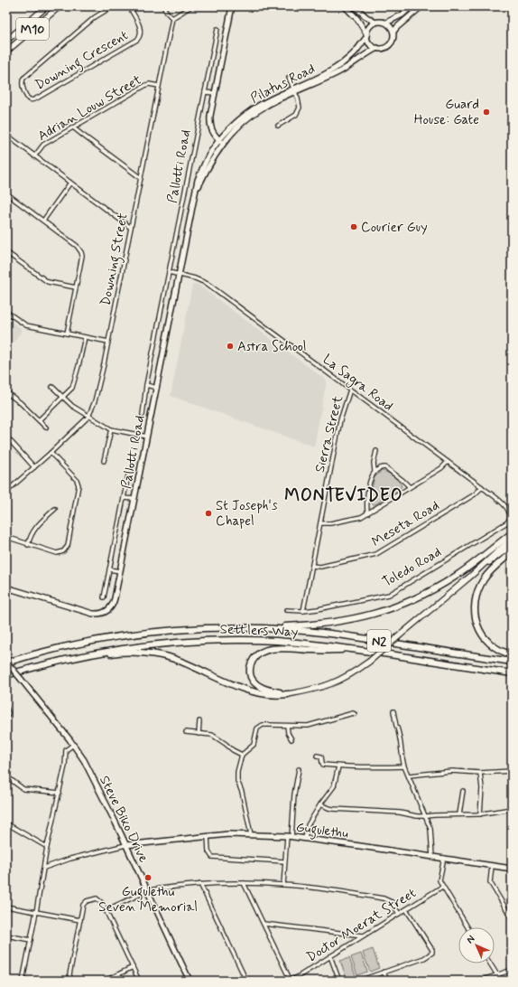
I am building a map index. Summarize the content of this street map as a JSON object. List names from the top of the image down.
{
  "streets": {
    "highway": ["Settlers Way", "N2"],
    "main road": ["M10"],
    "street": [
      "Downing Crescent",
      "Pilatus Road",
      "Adrian Louw Street",
      "Pallotti Road",
      "Downing Street",
      "La Sagra Road",
      "Sierra Street",
      "Meseta Road",
      "Toledo Road",
      "Steve Biko Drive",
      "Gugulethu",
      "Doctor Moerat Street"
    ]
  },
  "crossings": [
    ["Pilatus Road", "Pallotti Road"],
    ["Adrian Louw Street", "Downing Street"],
    ["Pallotti Road", "La Sagra Road"],
    ["La Sagra Road", "Sierra Street"],
    ["La Sagra Road", "Meseta Road"],
    ["La Sagra Road", "Toledo Road"],
    ["Sierra Street", "Meseta Road"],
    ["Sierra Street", "Toledo Road"],
    ["Settlers Way", "Steve Biko Drive"],
    ["Steve Biko Drive", "Gugulethu"]
  ],
  "districts": ["MONTEVIDEO"],
  "places": [
    "Guard House: Gate",
    "Courier Guy",
    "Astra School",
    "St Joseph's Chapel",
    "Gugulethu Seven Memorial"
  ],
  "north": "top left"
}
